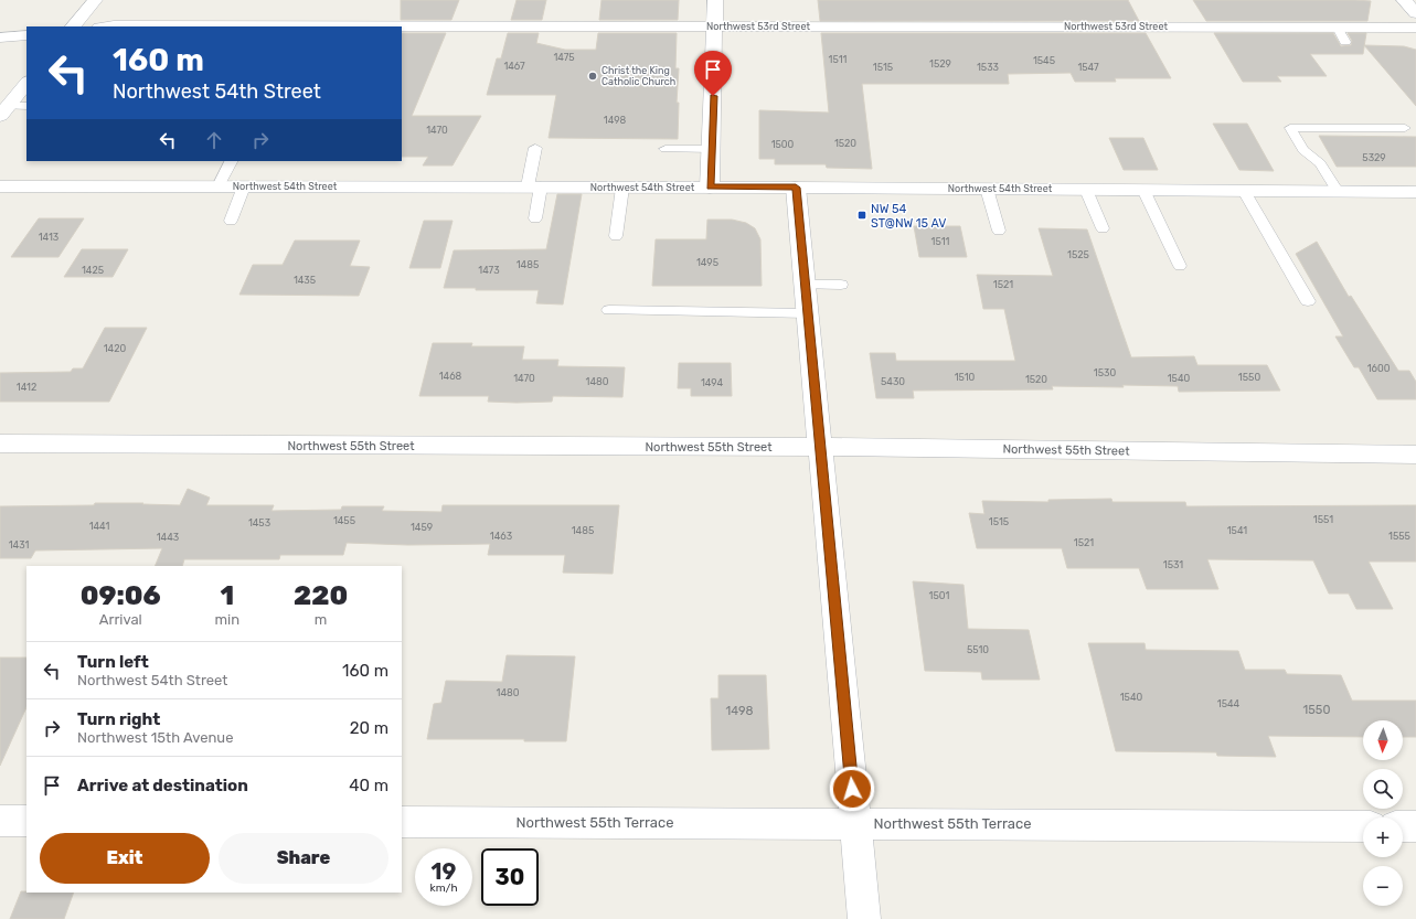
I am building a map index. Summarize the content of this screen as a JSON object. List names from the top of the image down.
{
  "streets": {
    "street": [
      "Northwest 53rd Street",
      "Northwest 54th Street",
      "Northwest 55th Street",
      "Northwest 55th Terrace"
    ]
  },
  "places": {
    "other": ["Christ the King Catholic Church"],
    "transit": ["NW 54 ST@NW 15 AV"]
  },
  "house_numbers": [
    "1475",
    "1511",
    "1545",
    "1529",
    "1467",
    "1515",
    "1533",
    "1547",
    "1498",
    "1470",
    "1520",
    "1500",
    "5329",
    "1413",
    "1511",
    "1525",
    "1495",
    "1485",
    "1425",
    "1473",
    "1435",
    "1521",
    "1420",
    "1600",
    "1530",
    "1468",
    "1510",
    "1550",
    "1470",
    "1540",
    "1520",
    "1480",
    "5430",
    "1494",
    "1412",
    "1551",
    "1455",
    "1515",
    "1453",
    "1441",
    "1459",
    "1485",
    "1541",
    "1463",
    "1555",
    "1443",
    "1521",
    "1431",
    "1531",
    "1501",
    "5510",
    "1480",
    "1540",
    "1544",
    "1550",
    "1498"
  ],
  "north": "bottom",
  "page": {
    "turn": ["160 m", "Northwest 54th Street"],
    "eta": [
      "09:06",
      "Arrival",
      "1",
      "min",
      "220",
      "m"
    ],
    "list": [
      {
        "name": "Turn left",
        "note": "Northwest 54th Street",
        "value": "160 m"
      },
      {
        "name": "Turn right",
        "note": "Northwest 15th Avenue",
        "value": "20 m"
      },
      {
        "name": "Arrive at destination",
        "value": "40 m"
      }
    ],
    "map_buttons": ["+", "−"],
    "buttons": ["Exit", "Share"],
    "speed": "19 km/h",
    "limit": "30"
  }
}
